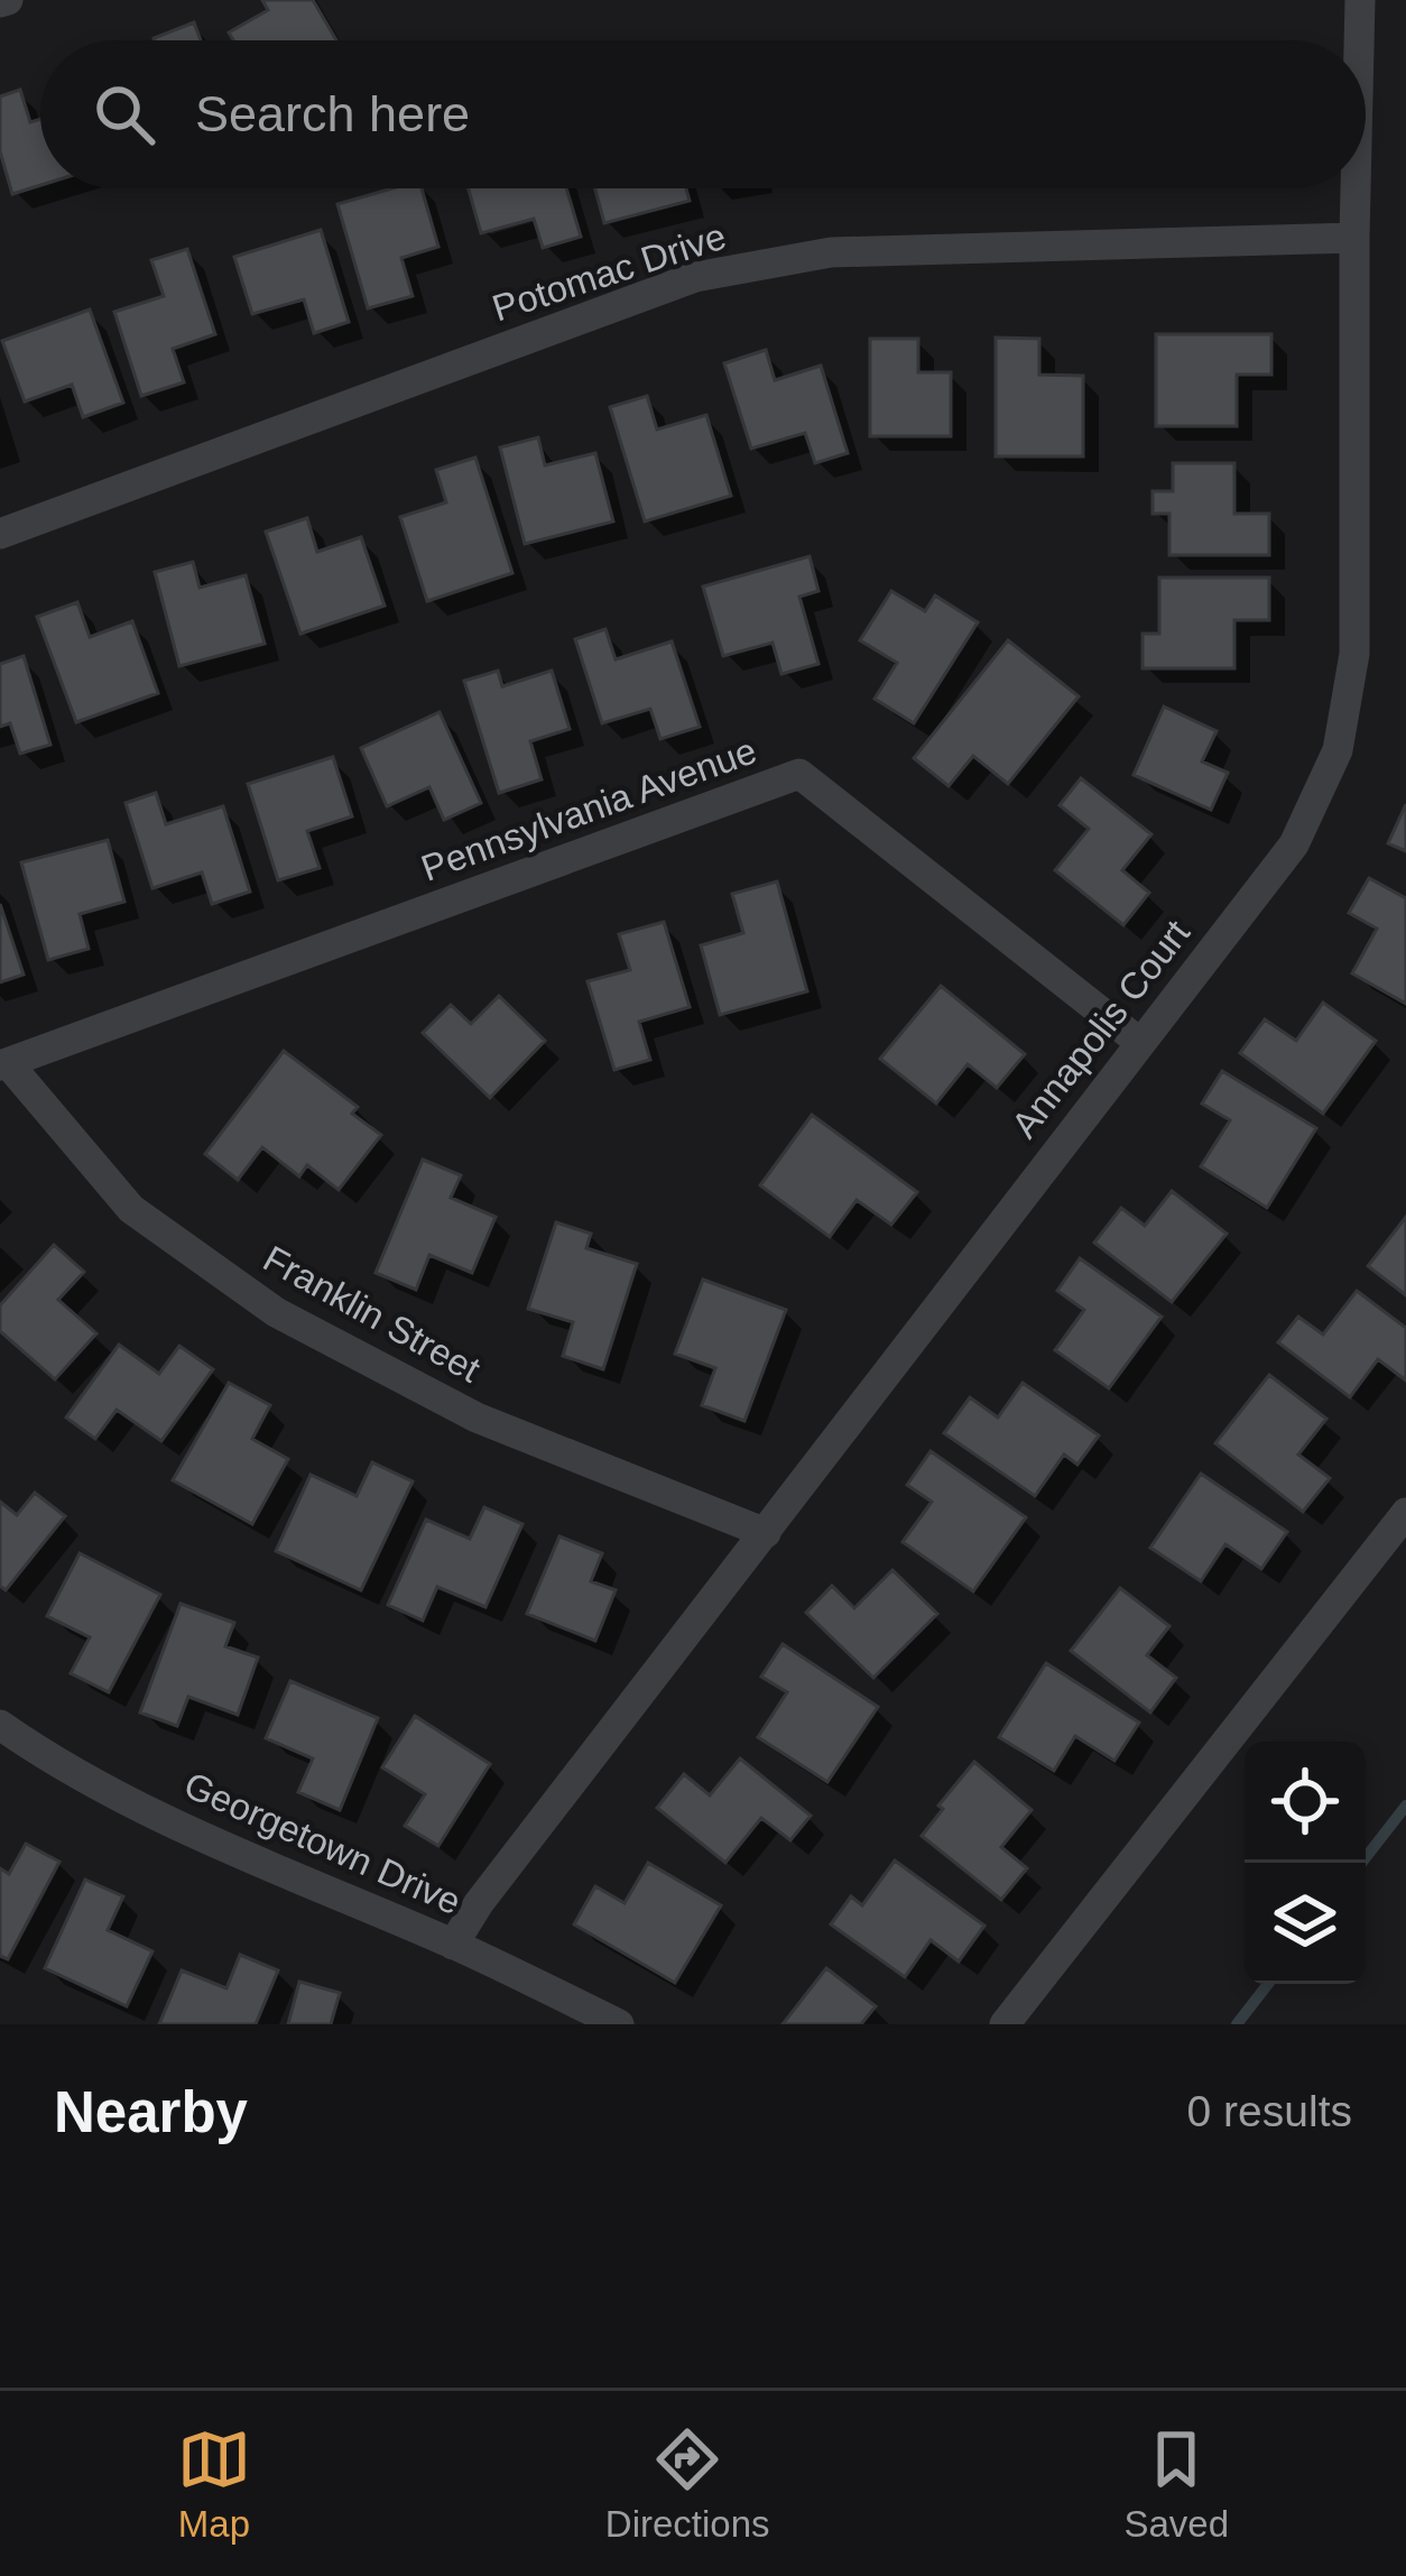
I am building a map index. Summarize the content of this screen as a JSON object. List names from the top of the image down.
{
  "streets": {
    "street": [
      "Potomac Drive",
      "Pennsylvania Avenue",
      "Annapolis Court",
      "Franklin Street",
      "Georgetown Drive"
    ]
  },
  "crossings": [
    ["Potomac Drive", "Annapolis Court"],
    ["Pennsylvania Avenue", "Annapolis Court"],
    ["Pennsylvania Avenue", "Franklin Street"],
    ["Annapolis Court", "Franklin Street"],
    ["Annapolis Court", "Georgetown Drive"]
  ],
  "page": {
    "search": "Search here",
    "heading": ["Nearby", "0 results"],
    "nav": ["Map", "Directions", "Saved"]
  }
}
